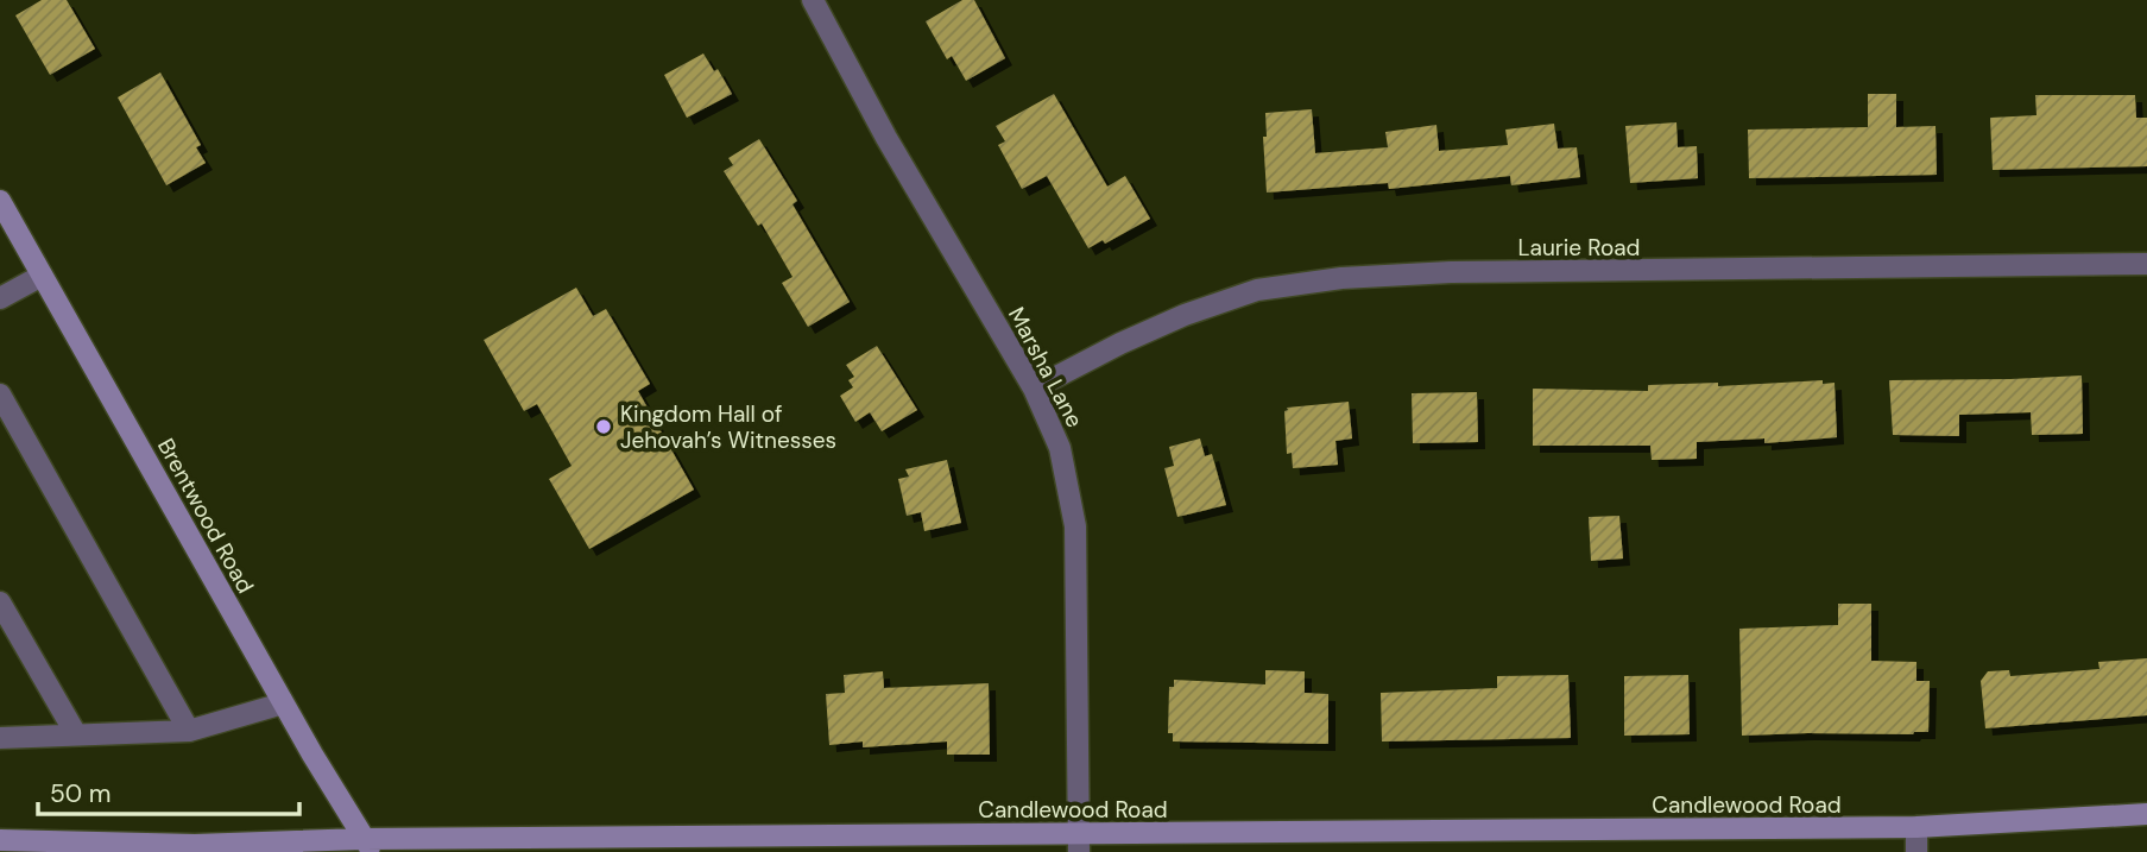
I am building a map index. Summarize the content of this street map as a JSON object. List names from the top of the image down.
{
  "streets": {
    "street": [
      "Laurie Road",
      "Marsha Lane",
      "Brentwood Road",
      "Candlewood Road"
    ]
  },
  "crossings": [
    ["Laurie Road", "Marsha Lane"],
    ["Marsha Lane", "Candlewood Road"],
    ["Brentwood Road", "Candlewood Road"]
  ],
  "places": ["Kingdom Hall of Jehovah’s Witnesses"],
  "scale_bar": "50 m"
}
